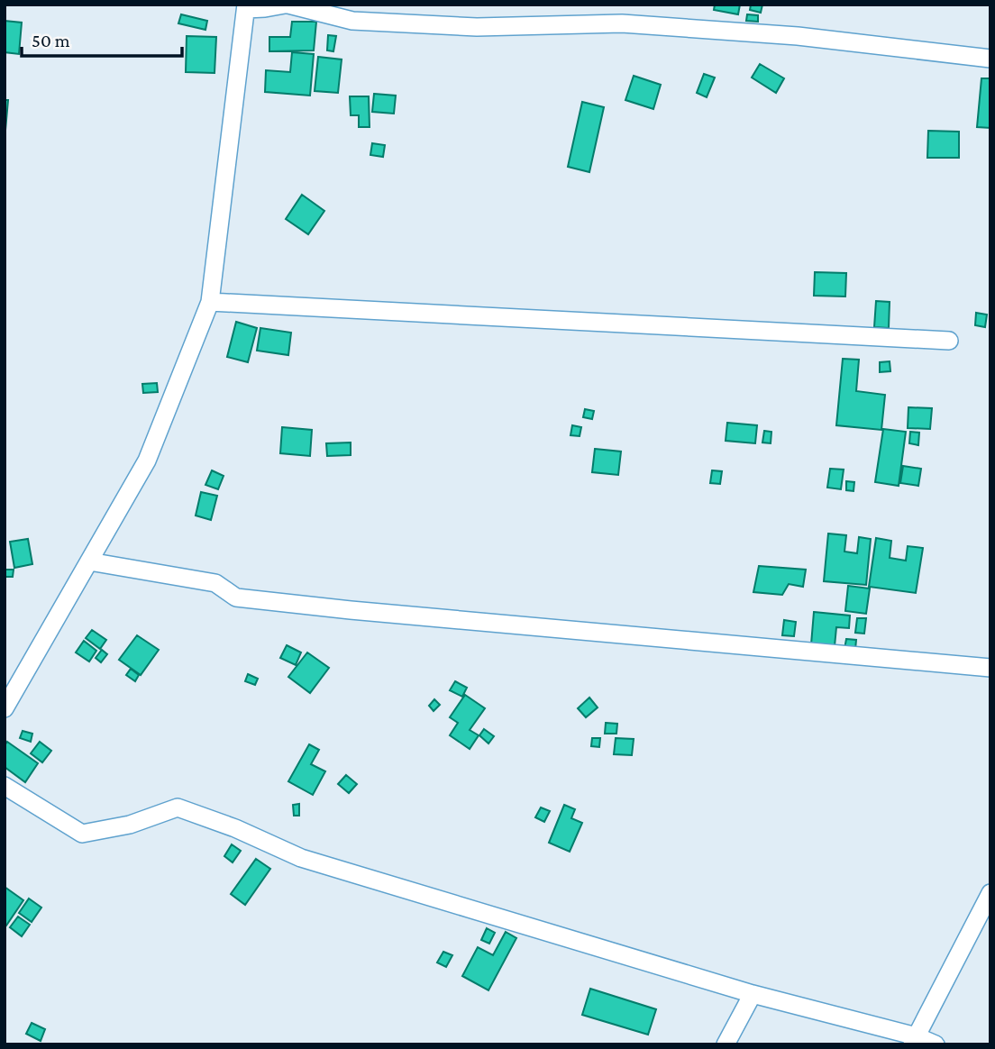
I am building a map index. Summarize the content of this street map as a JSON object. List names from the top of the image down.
{
  "scale_bar": "50 m"
}
